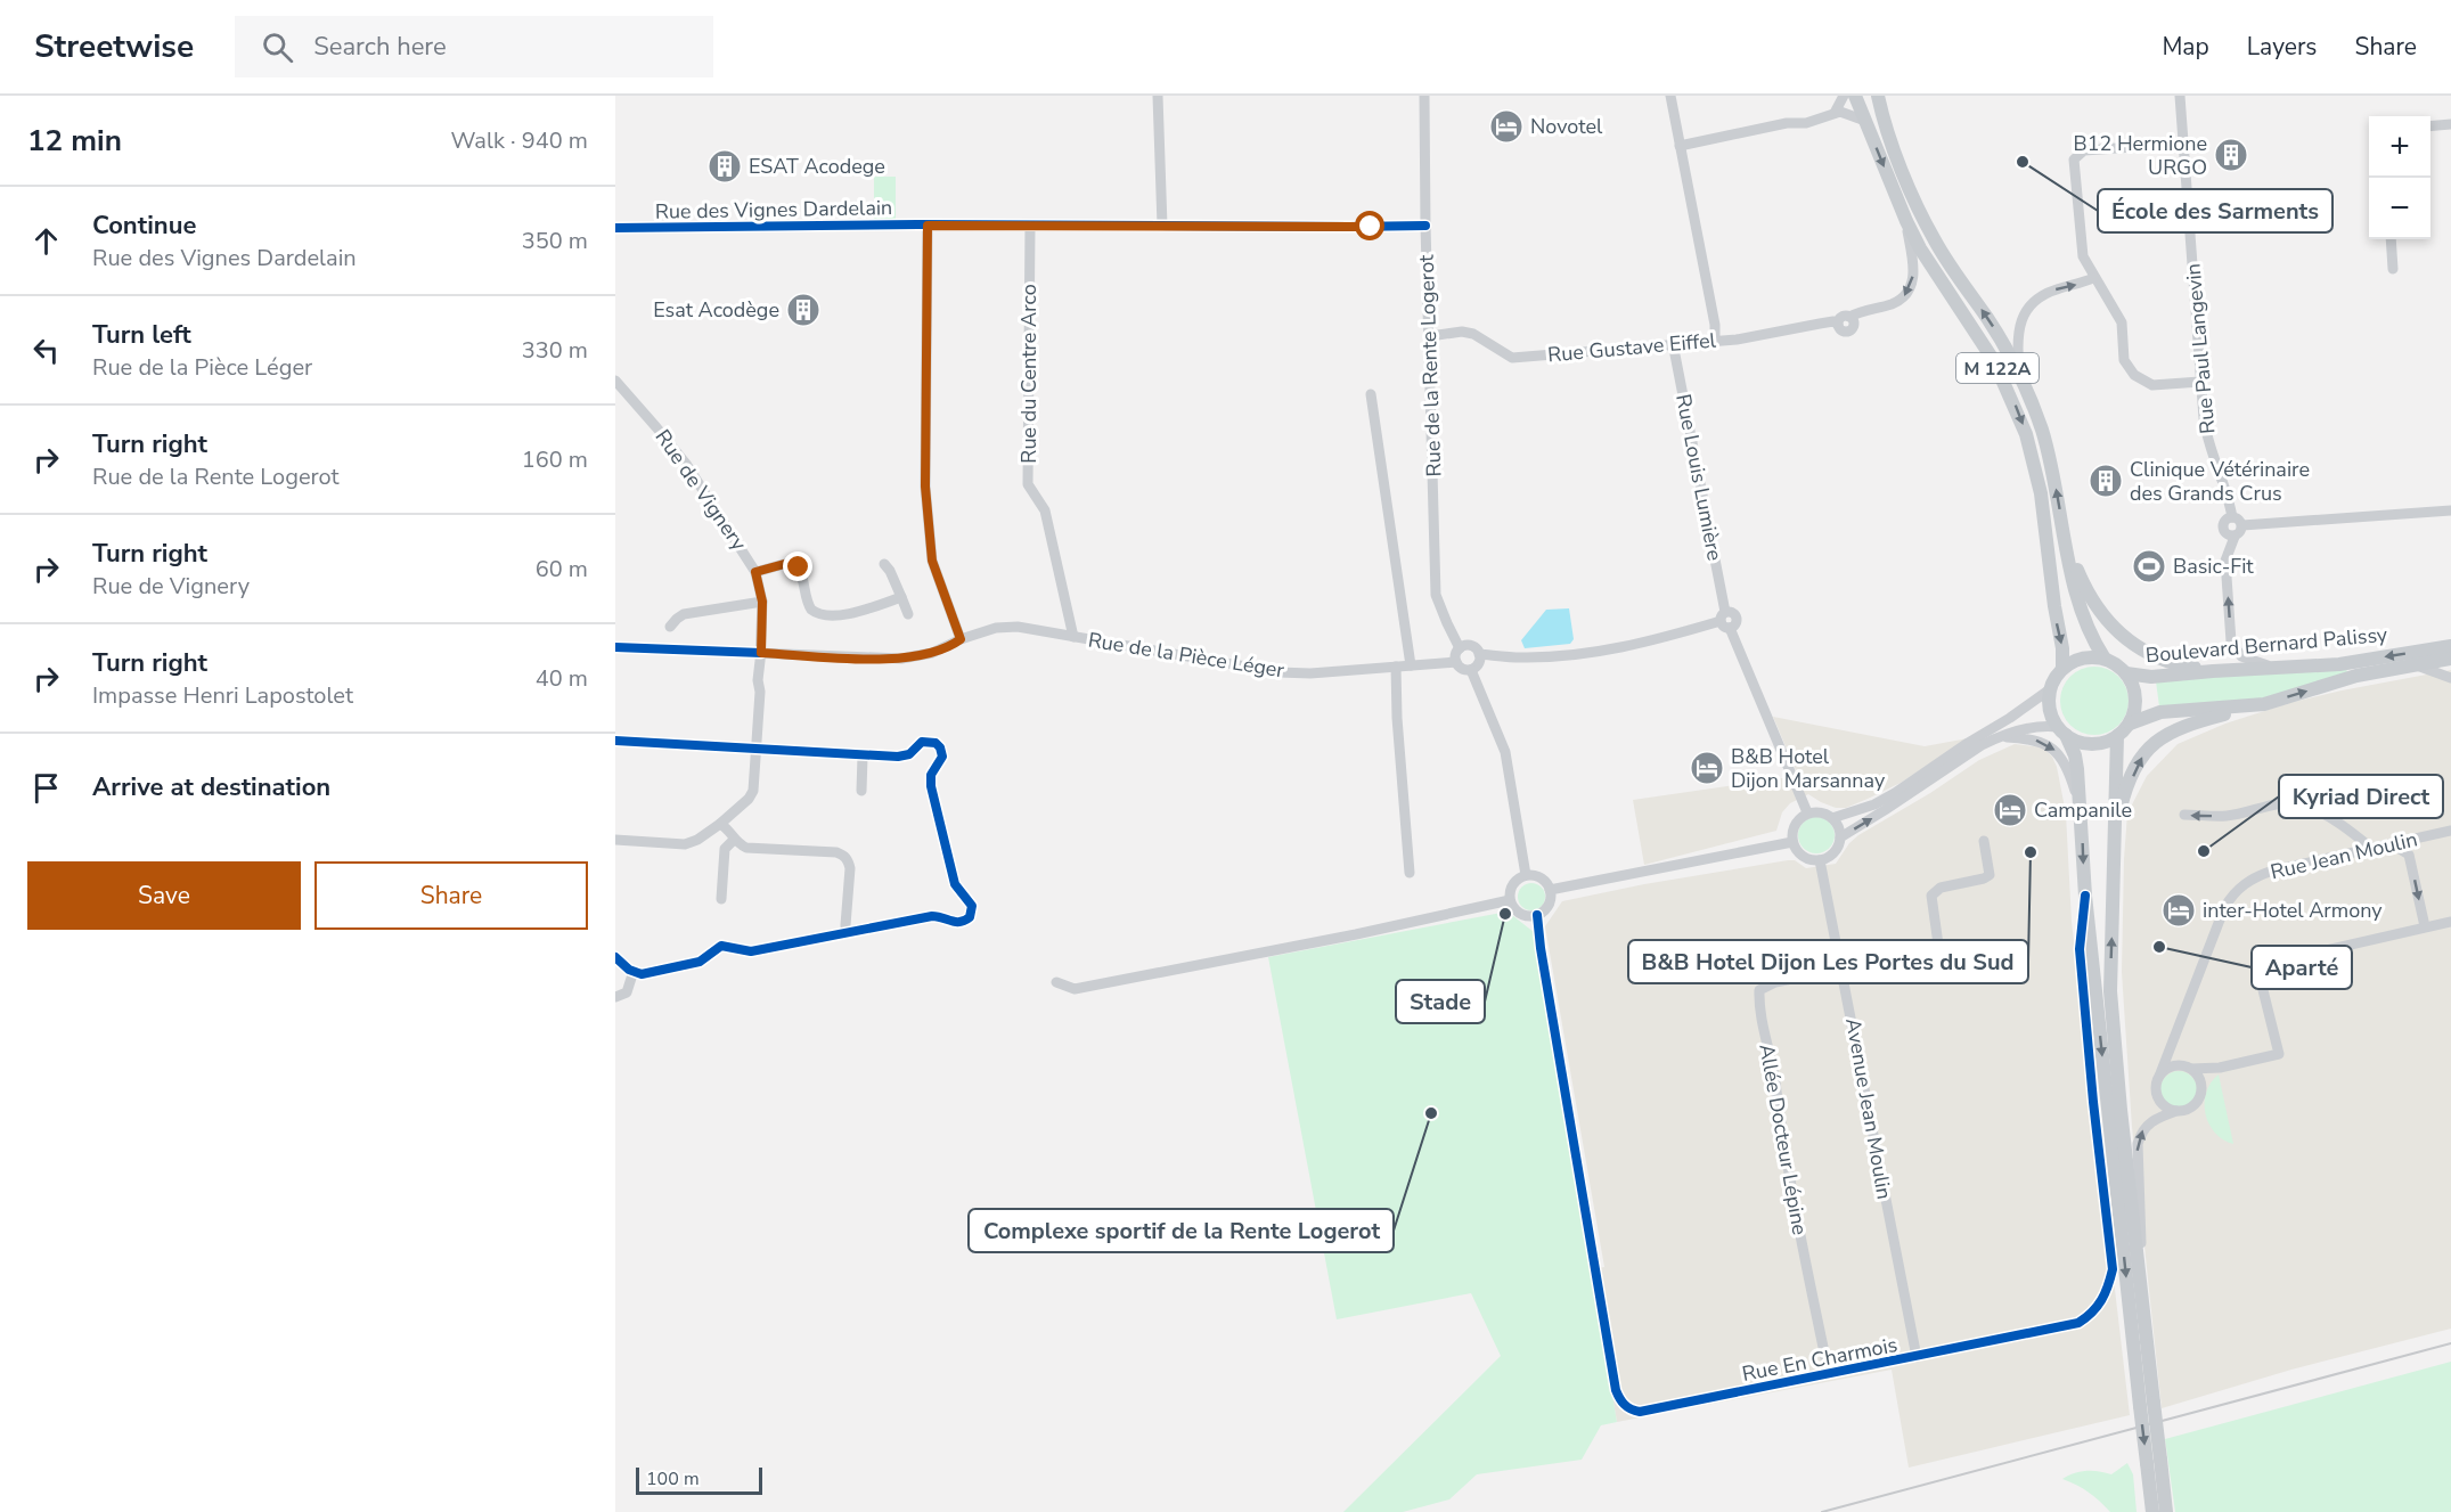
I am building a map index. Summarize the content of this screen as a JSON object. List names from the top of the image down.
{
  "streets": {
    "main road": ["M 122A", "Boulevard Bernard Palissy"],
    "street": [
      "Rue des Vignes Dardelain",
      "Rue Gustave Eiffel",
      "Rue Paul Langevin",
      "Rue de la Rente Logerot",
      "Rue du Centre Arco",
      "Rue Louis Lumière",
      "Rue de Vignery",
      "Rue de la Pièce Léger",
      "Rue Jean Moulin",
      "Avenue Jean Moulin",
      "Allée Docteur Lépine",
      "Rue En Charmois"
    ]
  },
  "crossings": [
    ["Rue des Vignes Dardelain", "Rue de la Rente Logerot"],
    ["Rue des Vignes Dardelain", "Rue du Centre Arco"],
    ["Rue Gustave Eiffel", "Rue de la Rente Logerot"],
    ["Rue Gustave Eiffel", "M 122A"],
    ["Rue Gustave Eiffel", "Rue Louis Lumière"],
    ["Rue de la Rente Logerot", "Rue de la Pièce Léger"],
    ["M 122A", "Boulevard Bernard Palissy"],
    ["Rue du Centre Arco", "Rue de la Pièce Léger"],
    ["Rue de Vignery", "Rue de la Pièce Léger"],
    ["Avenue Jean Moulin", "Allée Docteur Lépine"],
    ["Avenue Jean Moulin", "Rue En Charmois"],
    ["Allée Docteur Lépine", "Rue En Charmois"]
  ],
  "places": {
    "hotel": [
      "Novotel",
      "B&B Hotel Dijon Marsannay",
      "Campanile",
      "inter-Hotel Armony"
    ],
    "building": [
      "B12 Hermione URGO",
      "ESAT Acodege",
      "Esat Acodège",
      "Clinique Vétérinaire des Grands Crus"
    ],
    "other": [
      "École des Sarments",
      "Kyriad Direct",
      "B&B Hotel Dijon Les Portes du Sud",
      "Stade",
      "Aparté",
      "Complexe sportif de la Rente Logerot"
    ],
    "sports": ["Basic-Fit"]
  },
  "scale_bar": "100 m",
  "page": {
    "header": "Streetwise",
    "search": "Search here",
    "nav": ["Map", "Layers", "Share"],
    "heading": ["12 min", "Walk · 940 m"],
    "map_buttons": ["+", "−"],
    "list": [
      ["Continue", "Rue des Vignes Dardelain", "350 m"],
      ["Turn left", "Rue de la Pièce Léger", "330 m"],
      ["Turn right", "Rue de la Rente Logerot", "160 m"],
      ["Turn right", "Rue de Vignery", "60 m"],
      ["Turn right", "Impasse Henri Lapostolet", "40 m"],
      "Arrive at destination"
    ],
    "buttons": ["Save", "Share"],
    "scale": "100 m"
  }
}
